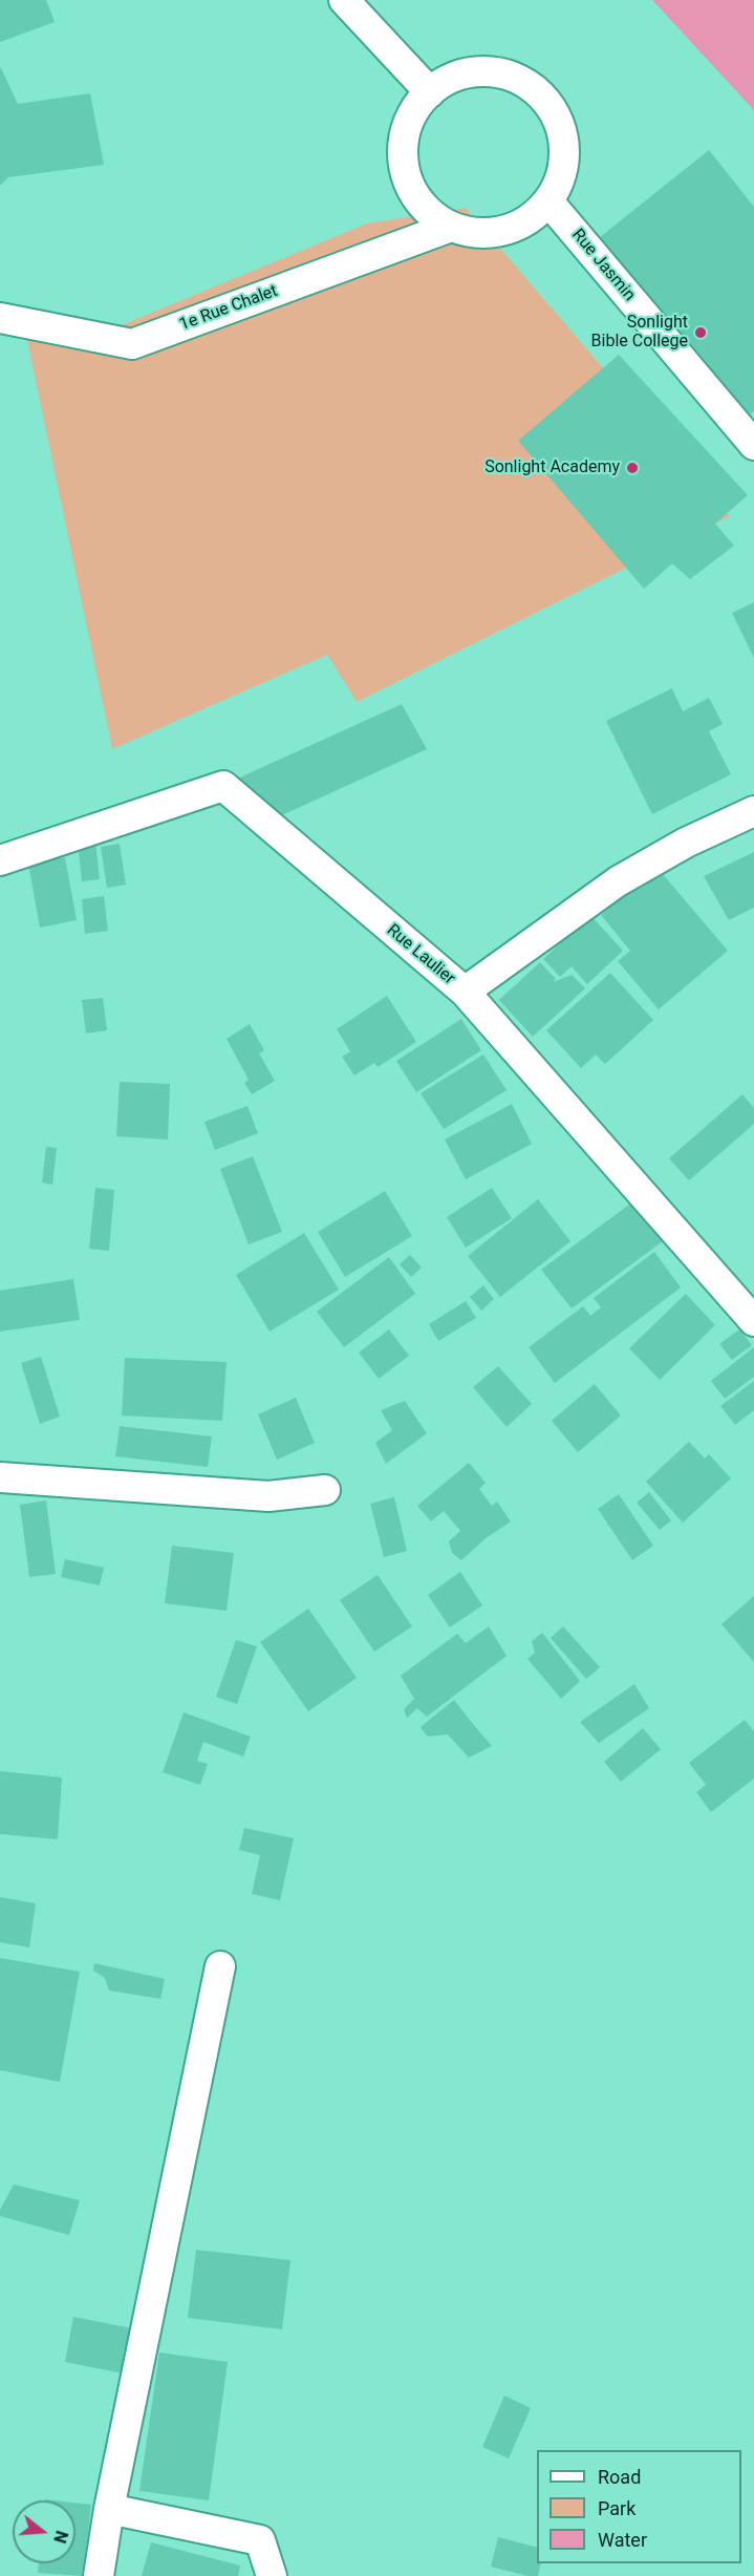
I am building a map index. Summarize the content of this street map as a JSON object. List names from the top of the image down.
{
  "streets": {
    "street": ["Rue Jasmin", "1e Rue Chalet", "Rue Laulier"]
  },
  "crossings": [
    ["Rue Jasmin", "1e Rue Chalet"]
  ],
  "places": ["Sonlight Bible College", "Sonlight Academy"],
  "legend": ["Road", "Park", "Water"],
  "north": "right"
}
